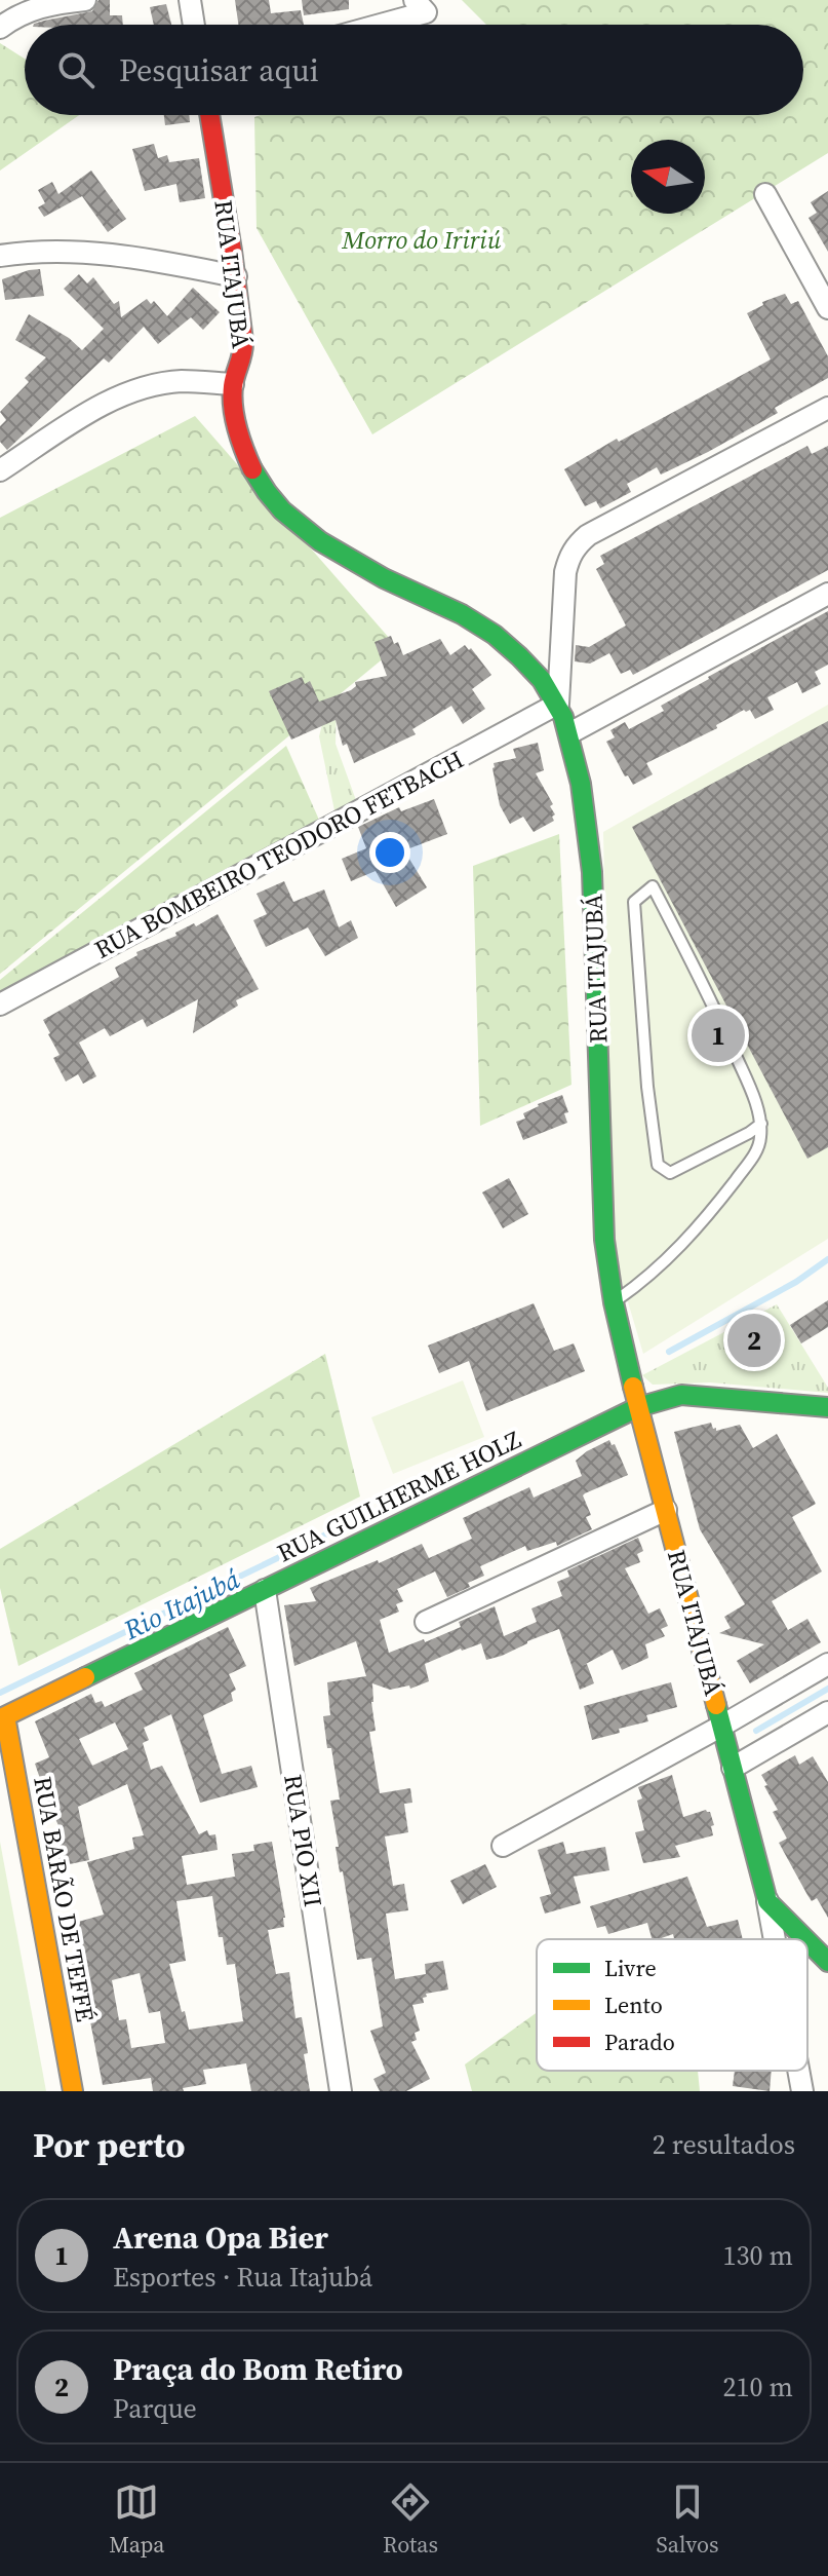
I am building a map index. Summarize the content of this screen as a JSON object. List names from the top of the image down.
{
  "streets": {
    "street": [
      "RUA ITAJUBÁ",
      "RUA BOMBEIRO TEODORO FETBACH",
      "RUA GUILHERME HOLZ",
      "RUA PIO XII",
      "RUA BARÃO DE TEFFÉ"
    ]
  },
  "crossings": [
    ["RUA ITAJUBÁ", "RUA BOMBEIRO TEODORO FETBACH"],
    ["RUA ITAJUBÁ", "RUA GUILHERME HOLZ"],
    ["RUA GUILHERME HOLZ", "RUA PIO XII"],
    ["RUA GUILHERME HOLZ", "RUA BARÃO DE TEFFÉ"]
  ],
  "water": ["Rio Itajubá"],
  "parks": ["Morro do Iririú"],
  "legend": ["Livre", "Lento", "Parado"],
  "north": "left",
  "page": {
    "search": "Pesquisar aqui",
    "pins": ["1", "2"],
    "heading": ["Por perto", "2 resultados"],
    "list": [
      {
        "mark": "1",
        "name": "Arena Opa Bier",
        "note": "Esportes · Rua Itajubá",
        "value": "130 m"
      },
      {
        "mark": "2",
        "name": "Praça do Bom Retiro",
        "note": "Parque",
        "value": "210 m"
      }
    ],
    "nav": ["Mapa", "Rotas", "Salvos"]
  }
}
